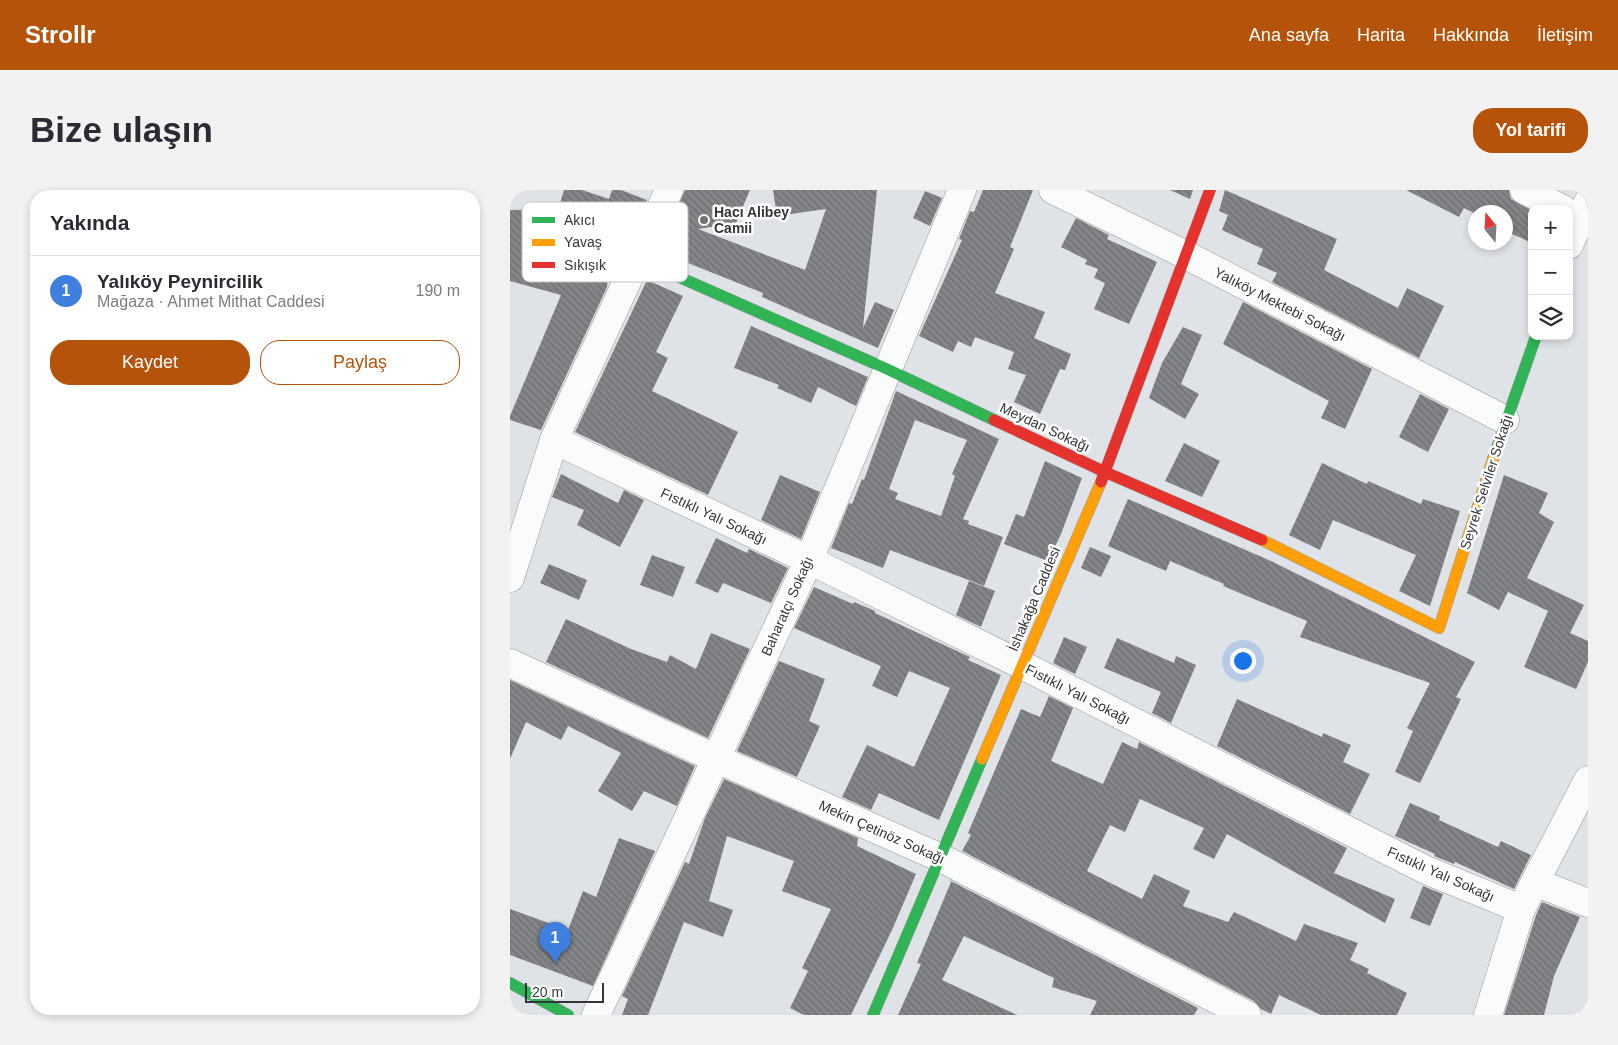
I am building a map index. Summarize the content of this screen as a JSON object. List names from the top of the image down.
{
  "streets": {
    "street": [
      "Yalıköy Mektebi Sokağı",
      "Meydan Sokağı",
      "Seyrek Selviler Sokağı",
      "Fıstıklı Yalı Sokağı",
      "İshakağa Caddesi",
      "Baharatçı Sokağı",
      "Mekin Çetinöz Sokağı"
    ]
  },
  "crossings": [
    ["Yalıköy Mektebi Sokağı", "Seyrek Selviler Sokağı"],
    ["Yalıköy Mektebi Sokağı", "İshakağa Caddesi"],
    ["Meydan Sokağı", "Seyrek Selviler Sokağı"],
    ["Meydan Sokağı", "İshakağa Caddesi"],
    ["Meydan Sokağı", "Baharatçı Sokağı"],
    ["Fıstıklı Yalı Sokağı", "İshakağa Caddesi"],
    ["Fıstıklı Yalı Sokağı", "Baharatçı Sokağı"],
    ["İshakağa Caddesi", "Mekin Çetinöz Sokağı"],
    ["Baharatçı Sokağı", "Mekin Çetinöz Sokağı"]
  ],
  "places": ["Hacı Alibey Camii"],
  "legend": ["Akıcı", "Yavaş", "Sıkışık"],
  "scale_bar": "20 m",
  "north": "top",
  "page": {
    "header": "Strollr",
    "nav": [
      "Ana sayfa",
      "Harita",
      "Hakkında",
      "İletişim"
    ],
    "buttons": [
      "Yol tarifi",
      ["Kaydet", "Paylaş"]
    ],
    "title": "Bize ulaşın",
    "heading": "Yakında",
    "map_buttons": ["+", "−"],
    "list": [
      {
        "mark": "1",
        "name": "Yalıköy Peynircilik",
        "note": "Mağaza · Ahmet Mithat Caddesi",
        "value": "190 m"
      }
    ],
    "pins": "1",
    "scale": "20 m"
  }
}
